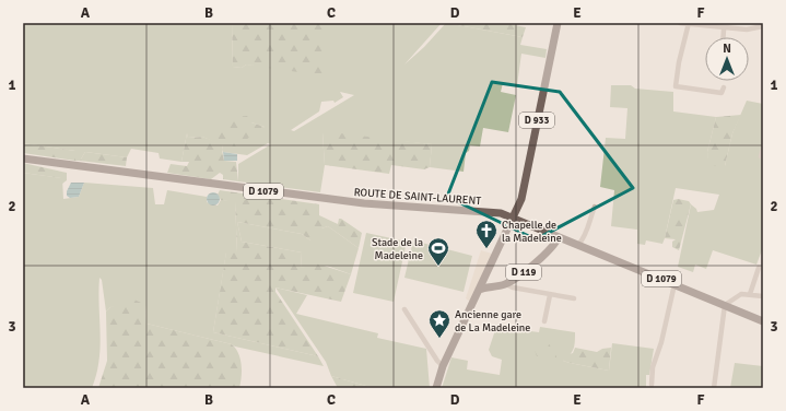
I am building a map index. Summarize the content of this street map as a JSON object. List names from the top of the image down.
{
  "streets": {
    "main road": [
      "D 933",
      "D 1079",
      "ROUTE DE SAINT-LAURENT",
      "D 119"
    ]
  },
  "crossings": [
    ["D 933", "D 1079"],
    ["D 933", "ROUTE DE SAINT-LAURENT"],
    ["D 933", "D 119"],
    ["D 1079", "ROUTE DE SAINT-LAURENT"],
    ["D 1079", "D 119"]
  ],
  "places": {
    "church": ["Chapelle de la Madeleine"],
    "sports": ["Stade de la Madeleine"],
    "place": ["Ancienne gare de La Madeleine"]
  },
  "north": "top",
  "grid": {
    "columns": [
      "A",
      "B",
      "C",
      "D",
      "E",
      "F"
    ],
    "rows": ["1", "2", "3"]
  }
}
